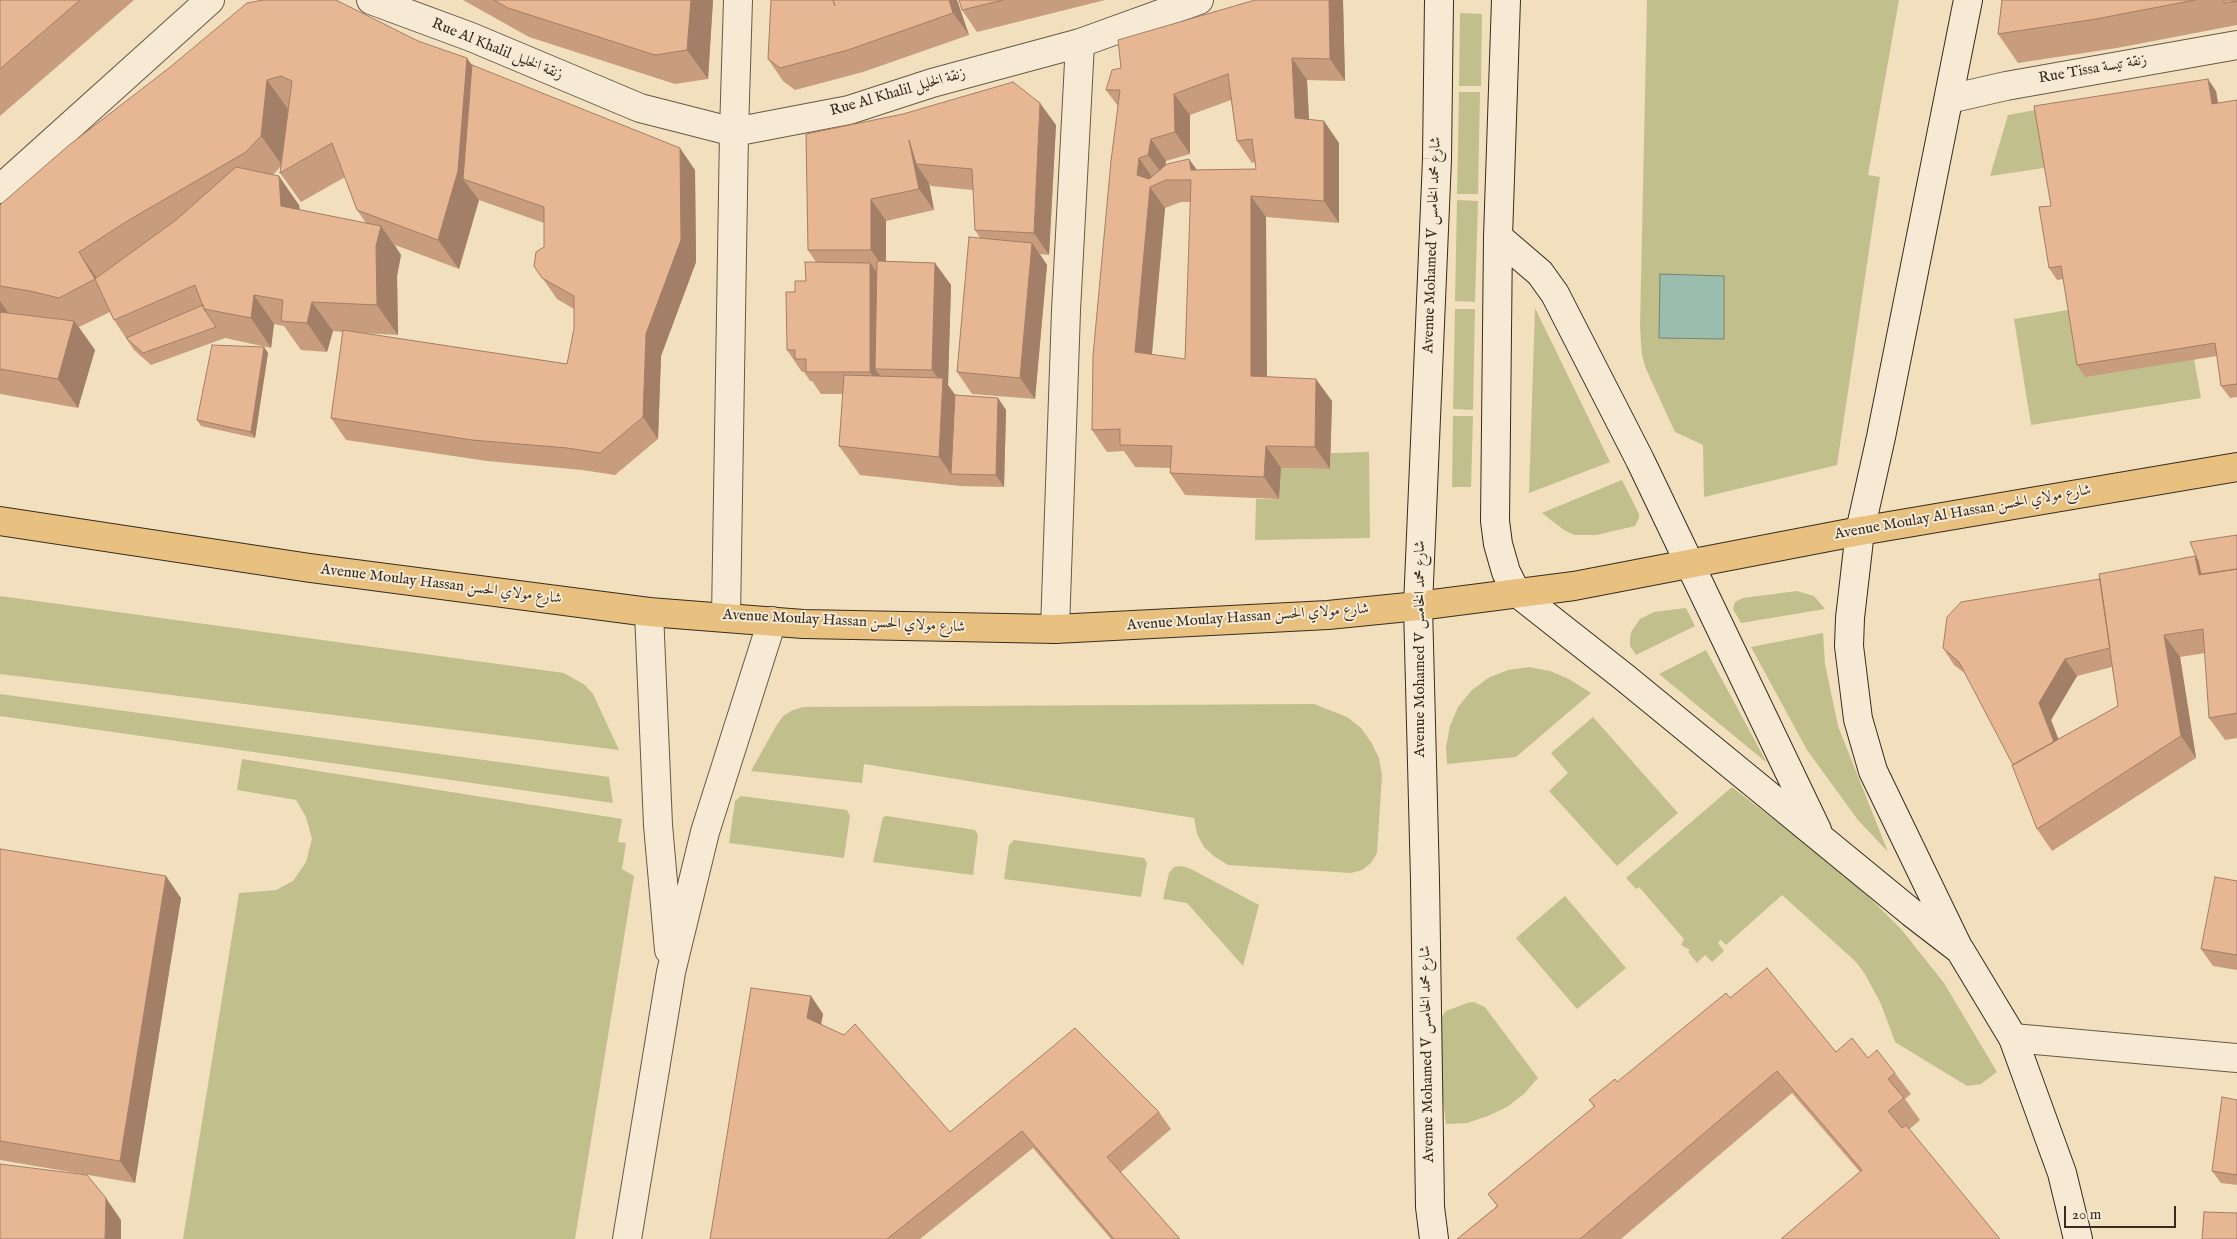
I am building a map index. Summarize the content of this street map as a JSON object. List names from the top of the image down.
{
  "streets": {
    "main road": [
      "Rue Al Khalil زنقة الخليل",
      "Rue Tissa زنقة تيسة",
      "Avenue Mohamed V شارع محمد الخامس",
      "Avenue Moulay Al Hassan شارع مولاي الحسن",
      "Avenue Moulay Hassan شارع مولاي الحسن"
    ]
  },
  "crossings": [
    ["Avenue Mohamed V شارع محمد الخامس", "Avenue Moulay Hassan شارع مولاي الحسن"],
    ["Avenue Moulay Al Hassan شارع مولاي الحسن", "Avenue Moulay Hassan شارع مولاي الحسن"]
  ],
  "scale_bar": "20 m"
}
